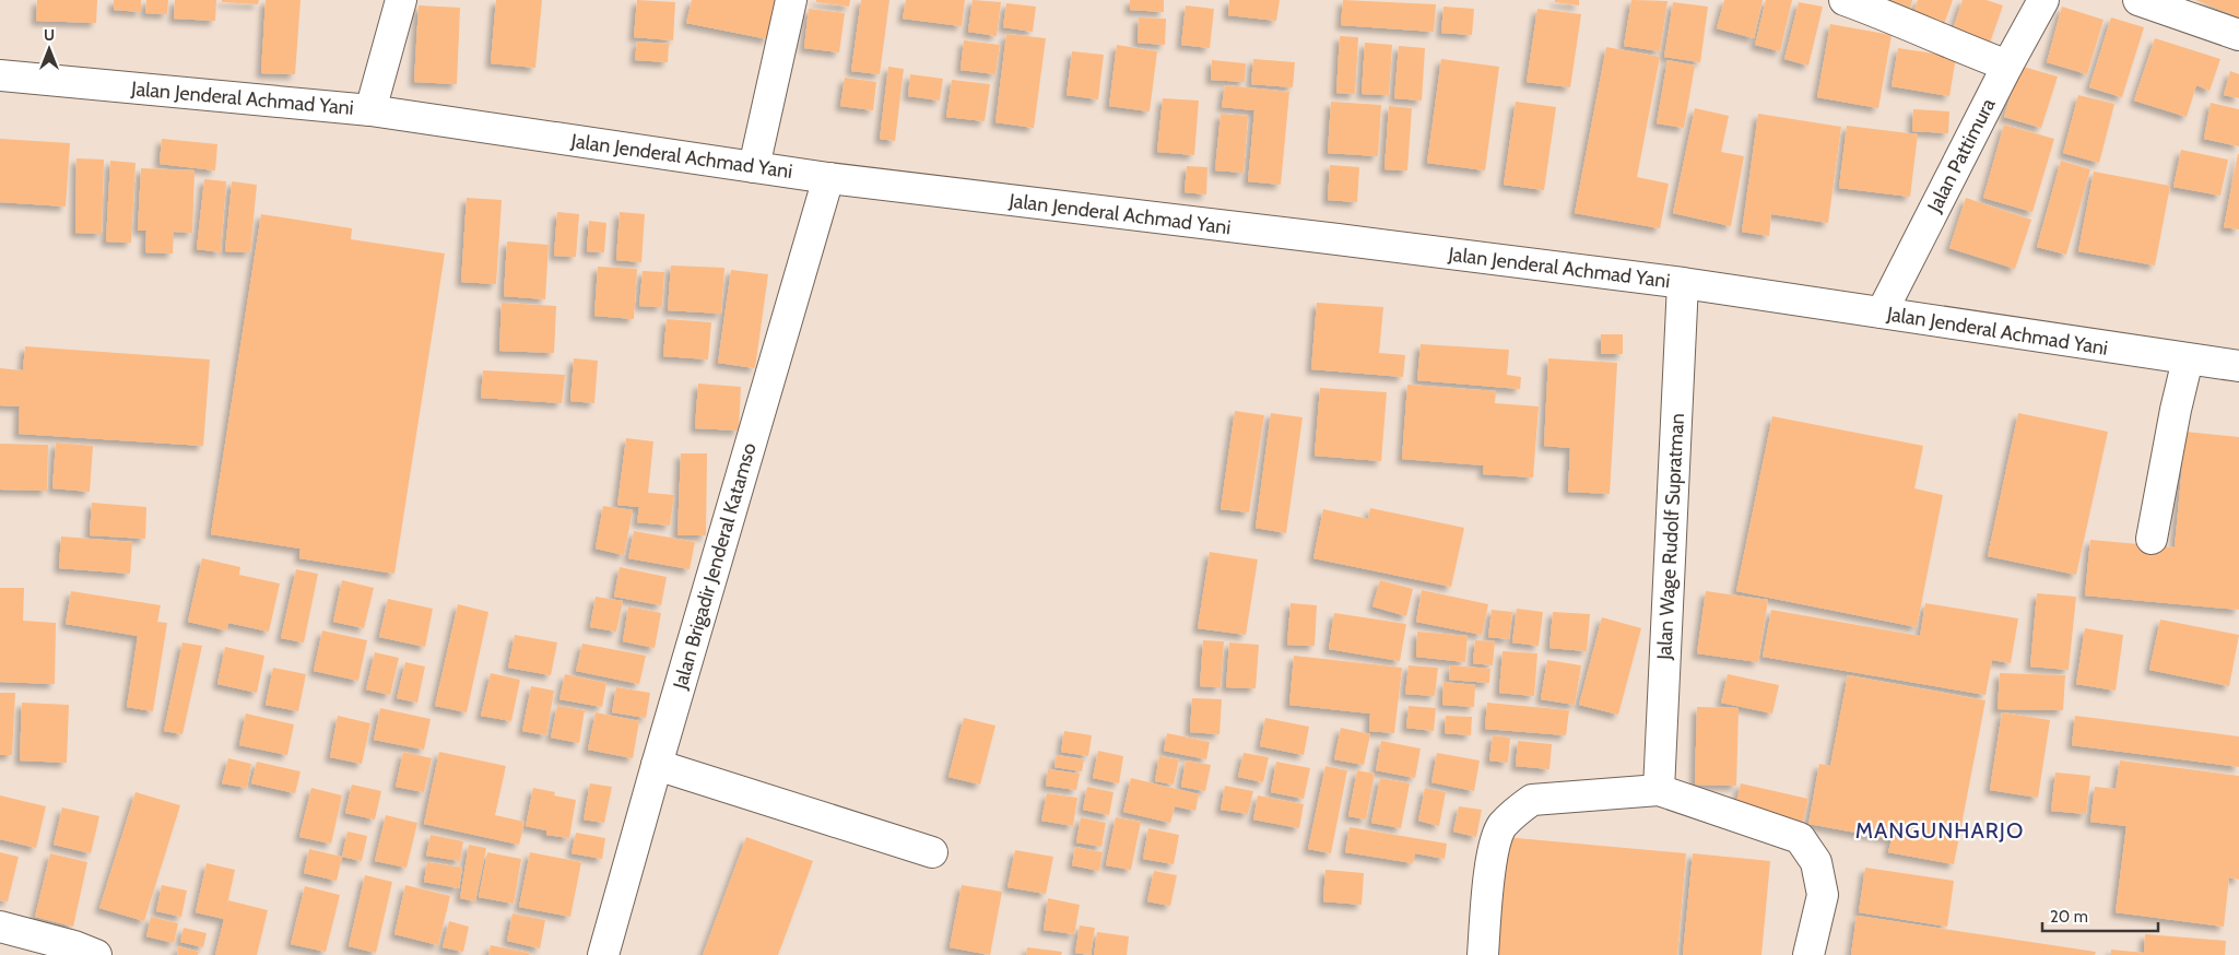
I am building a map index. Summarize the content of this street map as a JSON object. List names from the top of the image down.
{
  "streets": {
    "street": [
      "Jalan Jenderal Achmad Yani",
      "Jalan Pattimura",
      "Jalan Wage Rudolf Supratman",
      "Jalan Brigadir Jenderal Katamso"
    ]
  },
  "crossings": [
    ["Jalan Jenderal Achmad Yani", "Jalan Pattimura"],
    ["Jalan Jenderal Achmad Yani", "Jalan Wage Rudolf Supratman"],
    ["Jalan Jenderal Achmad Yani", "Jalan Brigadir Jenderal Katamso"]
  ],
  "districts": ["MANGUNHARJO"],
  "scale_bar": "20 m",
  "north": "top"
}
